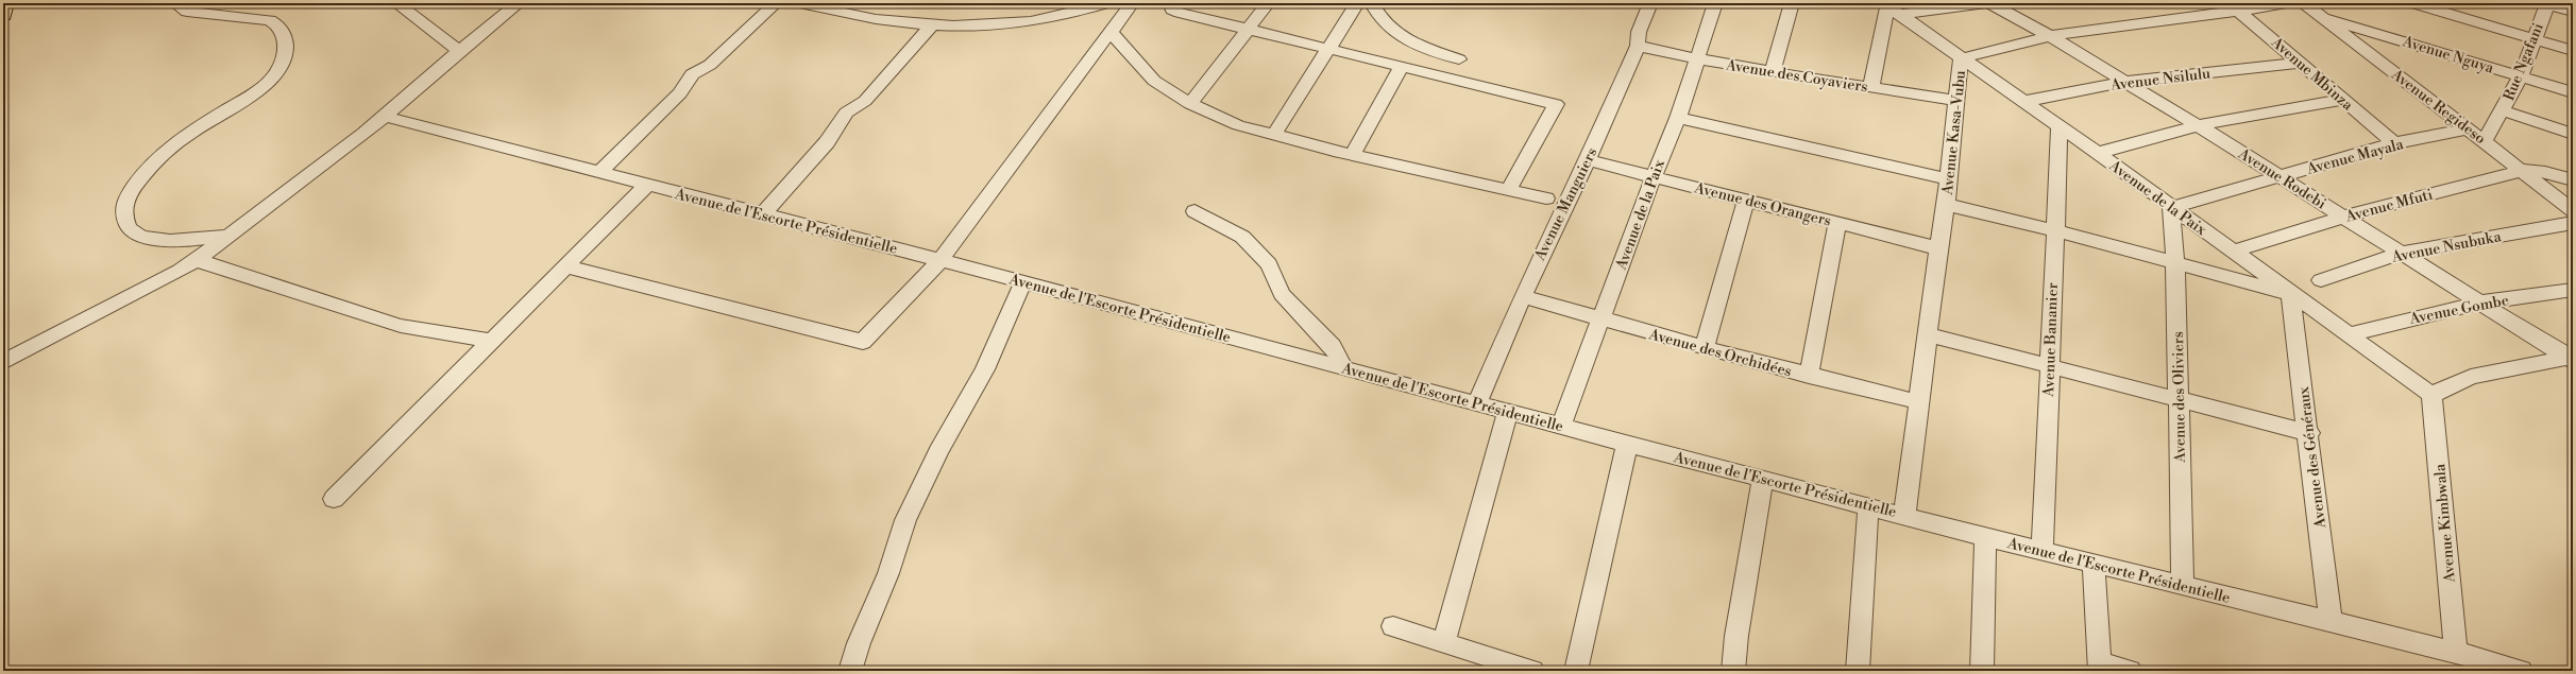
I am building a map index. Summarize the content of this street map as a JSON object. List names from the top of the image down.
{
  "streets": {
    "street": [
      "Avenue Nguya",
      "Rue Ngafani",
      "Avenue Mbinza",
      "Avenue des Coyaviers",
      "Avenue Nsilulu",
      "Avenue Regideso",
      "Avenue Kasa-Vubu",
      "Avenue Mayala",
      "Avenue Rodebi",
      "Avenue de la Paix",
      "Avenue Manguiers",
      "Avenue des Orangers",
      "Avenue Mfuti",
      "Avenue de l'Escorte Présidentielle",
      "Avenue Nsubuka",
      "Avenue Gombe",
      "Avenue Bananier",
      "Avenue des Orchidées",
      "Avenue des Oliviers",
      "Avenue des Généraux",
      "Avenue Kimbwala"
    ]
  },
  "crossings": [
    ["Avenue Nguya", "Rue Ngafani"],
    ["Avenue Nguya", "Avenue Regideso"],
    ["Rue Ngafani", "Avenue Regideso"],
    ["Avenue Mbinza", "Avenue Nsilulu"],
    ["Avenue Mbinza", "Avenue Kasa-Vubu"],
    ["Avenue Mbinza", "Avenue Mayala"],
    ["Avenue des Coyaviers", "Avenue Kasa-Vubu"],
    ["Avenue des Coyaviers", "Avenue de la Paix"],
    ["Avenue des Coyaviers", "Avenue Manguiers"],
    ["Avenue Nsilulu", "Avenue Rodebi"],
    ["Avenue Nsilulu", "Avenue de la Paix"],
    ["Avenue Regideso", "Avenue Mayala"],
    ["Avenue Regideso", "Avenue Mfuti"],
    ["Avenue Kasa-Vubu", "Avenue Rodebi"],
    ["Avenue Kasa-Vubu", "Avenue de la Paix"],
    ["Avenue Kasa-Vubu", "Avenue des Orangers"],
    ["Avenue Kasa-Vubu", "Avenue de l'Escorte Présidentielle"],
    ["Avenue Kasa-Vubu", "Avenue des Orchidées"],
    ["Avenue Mayala", "Avenue Rodebi"],
    ["Avenue Mayala", "Avenue de la Paix"],
    ["Avenue Mayala", "Avenue des Oliviers"],
    ["Avenue Rodebi", "Avenue Mfuti"],
    ["Avenue Rodebi", "Avenue Nsubuka"],
    ["Avenue Rodebi", "Avenue Gombe"],
    ["Avenue de la Paix", "Avenue des Orangers"],
    ["Avenue de la Paix", "Avenue Mfuti"],
    ["Avenue de la Paix", "Avenue de l'Escorte Présidentielle"],
    ["Avenue de la Paix", "Avenue Gombe"],
    ["Avenue de la Paix", "Avenue Bananier"],
    ["Avenue de la Paix", "Avenue des Orchidées"],
    ["Avenue de la Paix", "Avenue des Oliviers"],
    ["Avenue de la Paix", "Avenue des Généraux"],
    ["Avenue de la Paix", "Avenue Kimbwala"],
    ["Avenue Manguiers", "Avenue des Orangers"],
    ["Avenue Manguiers", "Avenue de l'Escorte Présidentielle"],
    ["Avenue Manguiers", "Avenue des Orchidées"],
    ["Avenue de l'Escorte Présidentielle", "Avenue Bananier"],
    ["Avenue de l'Escorte Présidentielle", "Avenue des Oliviers"],
    ["Avenue de l'Escorte Présidentielle", "Avenue des Généraux"],
    ["Avenue de l'Escorte Présidentielle", "Avenue Kimbwala"]
  ]
}
